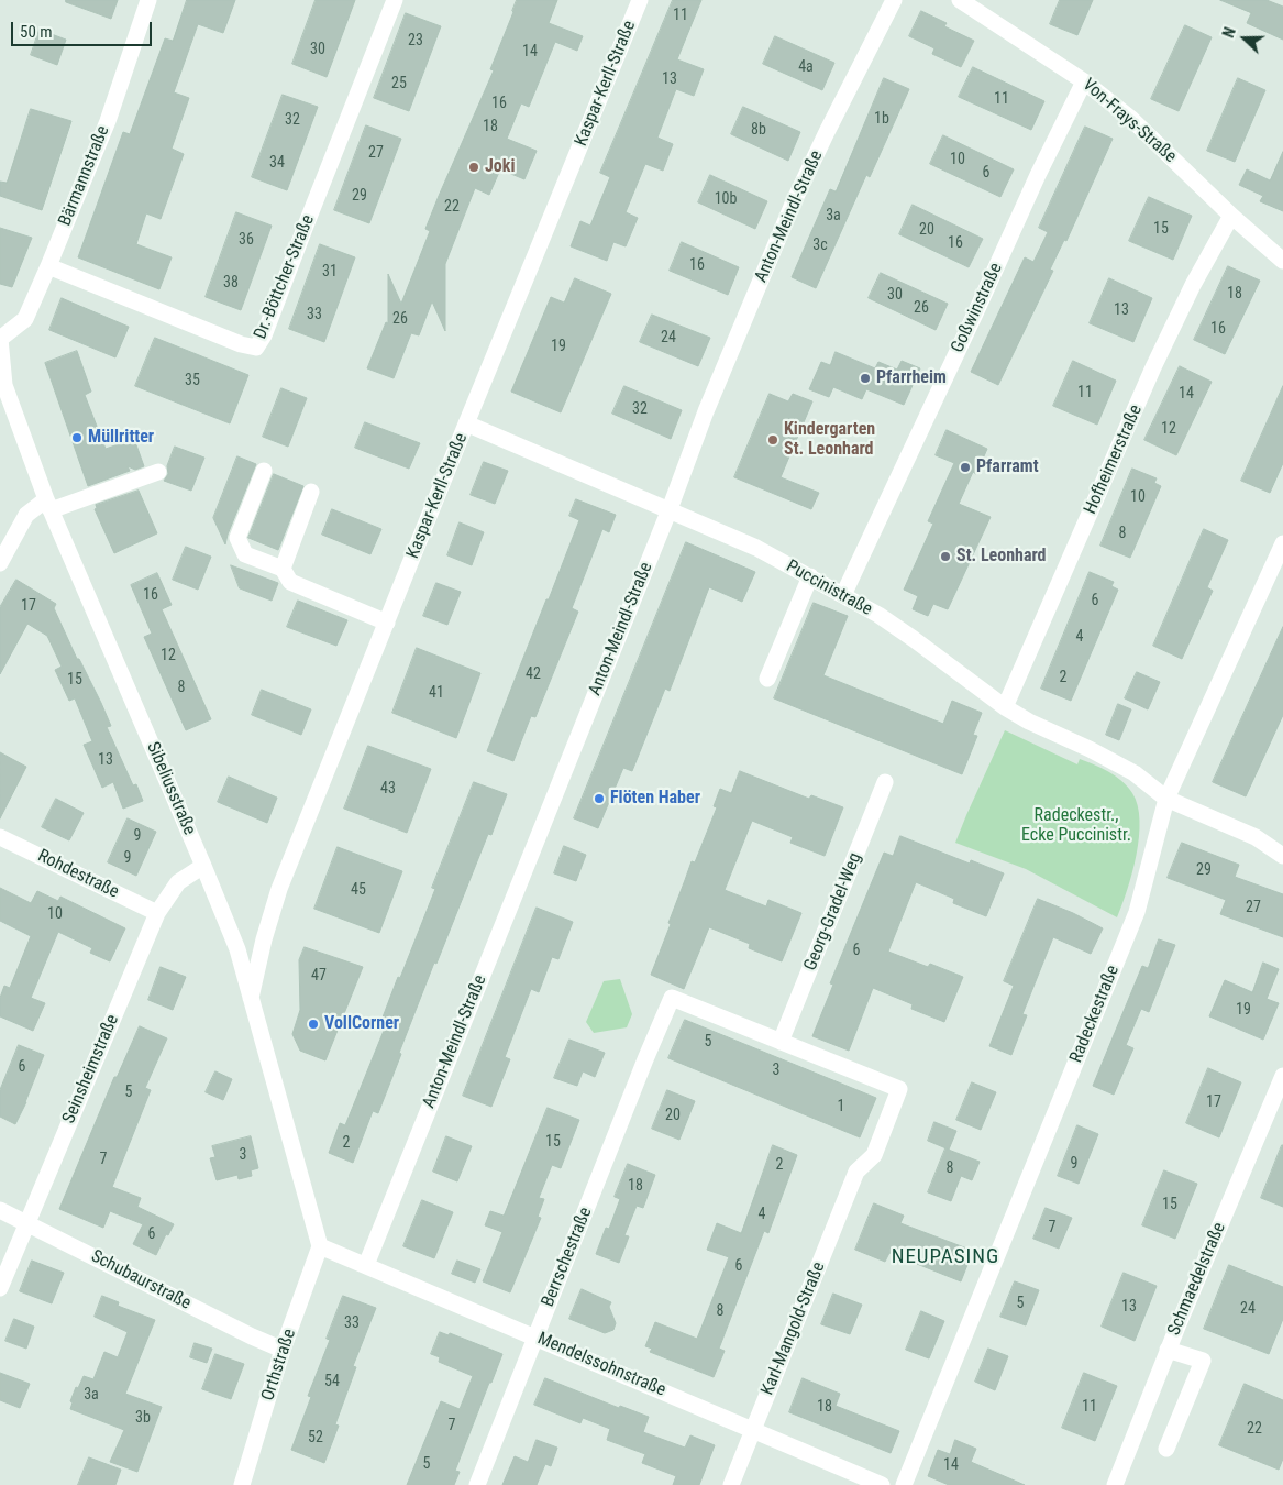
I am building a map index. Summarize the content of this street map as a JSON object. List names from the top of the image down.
{
  "streets": {
    "street": [
      "Kaspar-Kerll-Straße",
      "Von-Frays-Straße",
      "Bärmannstraße",
      "Anton-Meindl-Straße",
      "Dr.-Böttcher-Straße",
      "Goßwinstraße",
      "Hofheimerstraße",
      "Puccinistraße",
      "Sibeliusstraße",
      "Rohdestraße",
      "Georg-Gradel-Weg",
      "Radeckestraße",
      "Seinsheimstraße",
      "Berrschestraße",
      "Schmaedelstraße",
      "Schubaurstraße",
      "Karl-Mangold-Straße",
      "Orthstraße",
      "Mendelssohnstraße"
    ]
  },
  "crossings": [
    ["Kaspar-Kerll-Straße", "Puccinistraße"],
    ["Kaspar-Kerll-Straße", "Sibeliusstraße"],
    ["Von-Frays-Straße", "Goßwinstraße"],
    ["Von-Frays-Straße", "Hofheimerstraße"],
    ["Bärmannstraße", "Dr.-Böttcher-Straße"],
    ["Bärmannstraße", "Sibeliusstraße"],
    ["Anton-Meindl-Straße", "Puccinistraße"],
    ["Anton-Meindl-Straße", "Mendelssohnstraße"],
    ["Goßwinstraße", "Puccinistraße"],
    ["Hofheimerstraße", "Puccinistraße"],
    ["Puccinistraße", "Radeckestraße"],
    ["Sibeliusstraße", "Seinsheimstraße"],
    ["Sibeliusstraße", "Orthstraße"],
    ["Sibeliusstraße", "Mendelssohnstraße"],
    ["Rohdestraße", "Seinsheimstraße"],
    ["Georg-Gradel-Weg", "Berrschestraße"],
    ["Georg-Gradel-Weg", "Karl-Mangold-Straße"],
    ["Seinsheimstraße", "Schubaurstraße"],
    ["Berrschestraße", "Karl-Mangold-Straße"],
    ["Berrschestraße", "Mendelssohnstraße"],
    ["Schubaurstraße", "Orthstraße"],
    ["Karl-Mangold-Straße", "Mendelssohnstraße"],
    ["Orthstraße", "Mendelssohnstraße"]
  ],
  "districts": ["NEUPASING"],
  "parks": ["Radeckestr., Ecke Puccinistr."],
  "places": [
    "Joki",
    "Pfarrheim",
    "Müllritter",
    "Kindergarten St. Leonhard",
    "Pfarramt",
    "St. Leonhard",
    "Flöten Haber",
    "VollCorner"
  ],
  "house_numbers": [
    "11",
    "23",
    "30",
    "14",
    "4a",
    "13",
    "25",
    "11",
    "16",
    "1b",
    "32",
    "18",
    "8b",
    "27",
    "10",
    "34",
    "6",
    "29",
    "10b",
    "22",
    "3a",
    "15",
    "20",
    "36",
    "16",
    "3c",
    "16",
    "31",
    "38",
    "18",
    "30",
    "26",
    "13",
    "33",
    "26",
    "16",
    "24",
    "19",
    "35",
    "11",
    "14",
    "32",
    "12",
    "10",
    "8",
    "16",
    "6",
    "17",
    "4",
    "12",
    "42",
    "2",
    "15",
    "8",
    "41",
    "13",
    "43",
    "9",
    "9",
    "29",
    "45",
    "27",
    "10",
    "6",
    "47",
    "19",
    "5",
    "6",
    "3",
    "5",
    "17",
    "1",
    "20",
    "15",
    "2",
    "3",
    "7",
    "9",
    "2",
    "8",
    "18",
    "15",
    "4",
    "7",
    "6",
    "6",
    "5",
    "13",
    "24",
    "8",
    "33",
    "54",
    "3a",
    "18",
    "11",
    "3b",
    "7",
    "22",
    "52",
    "5",
    "14"
  ],
  "scale_bar": "50 m",
  "north": "left"
}
